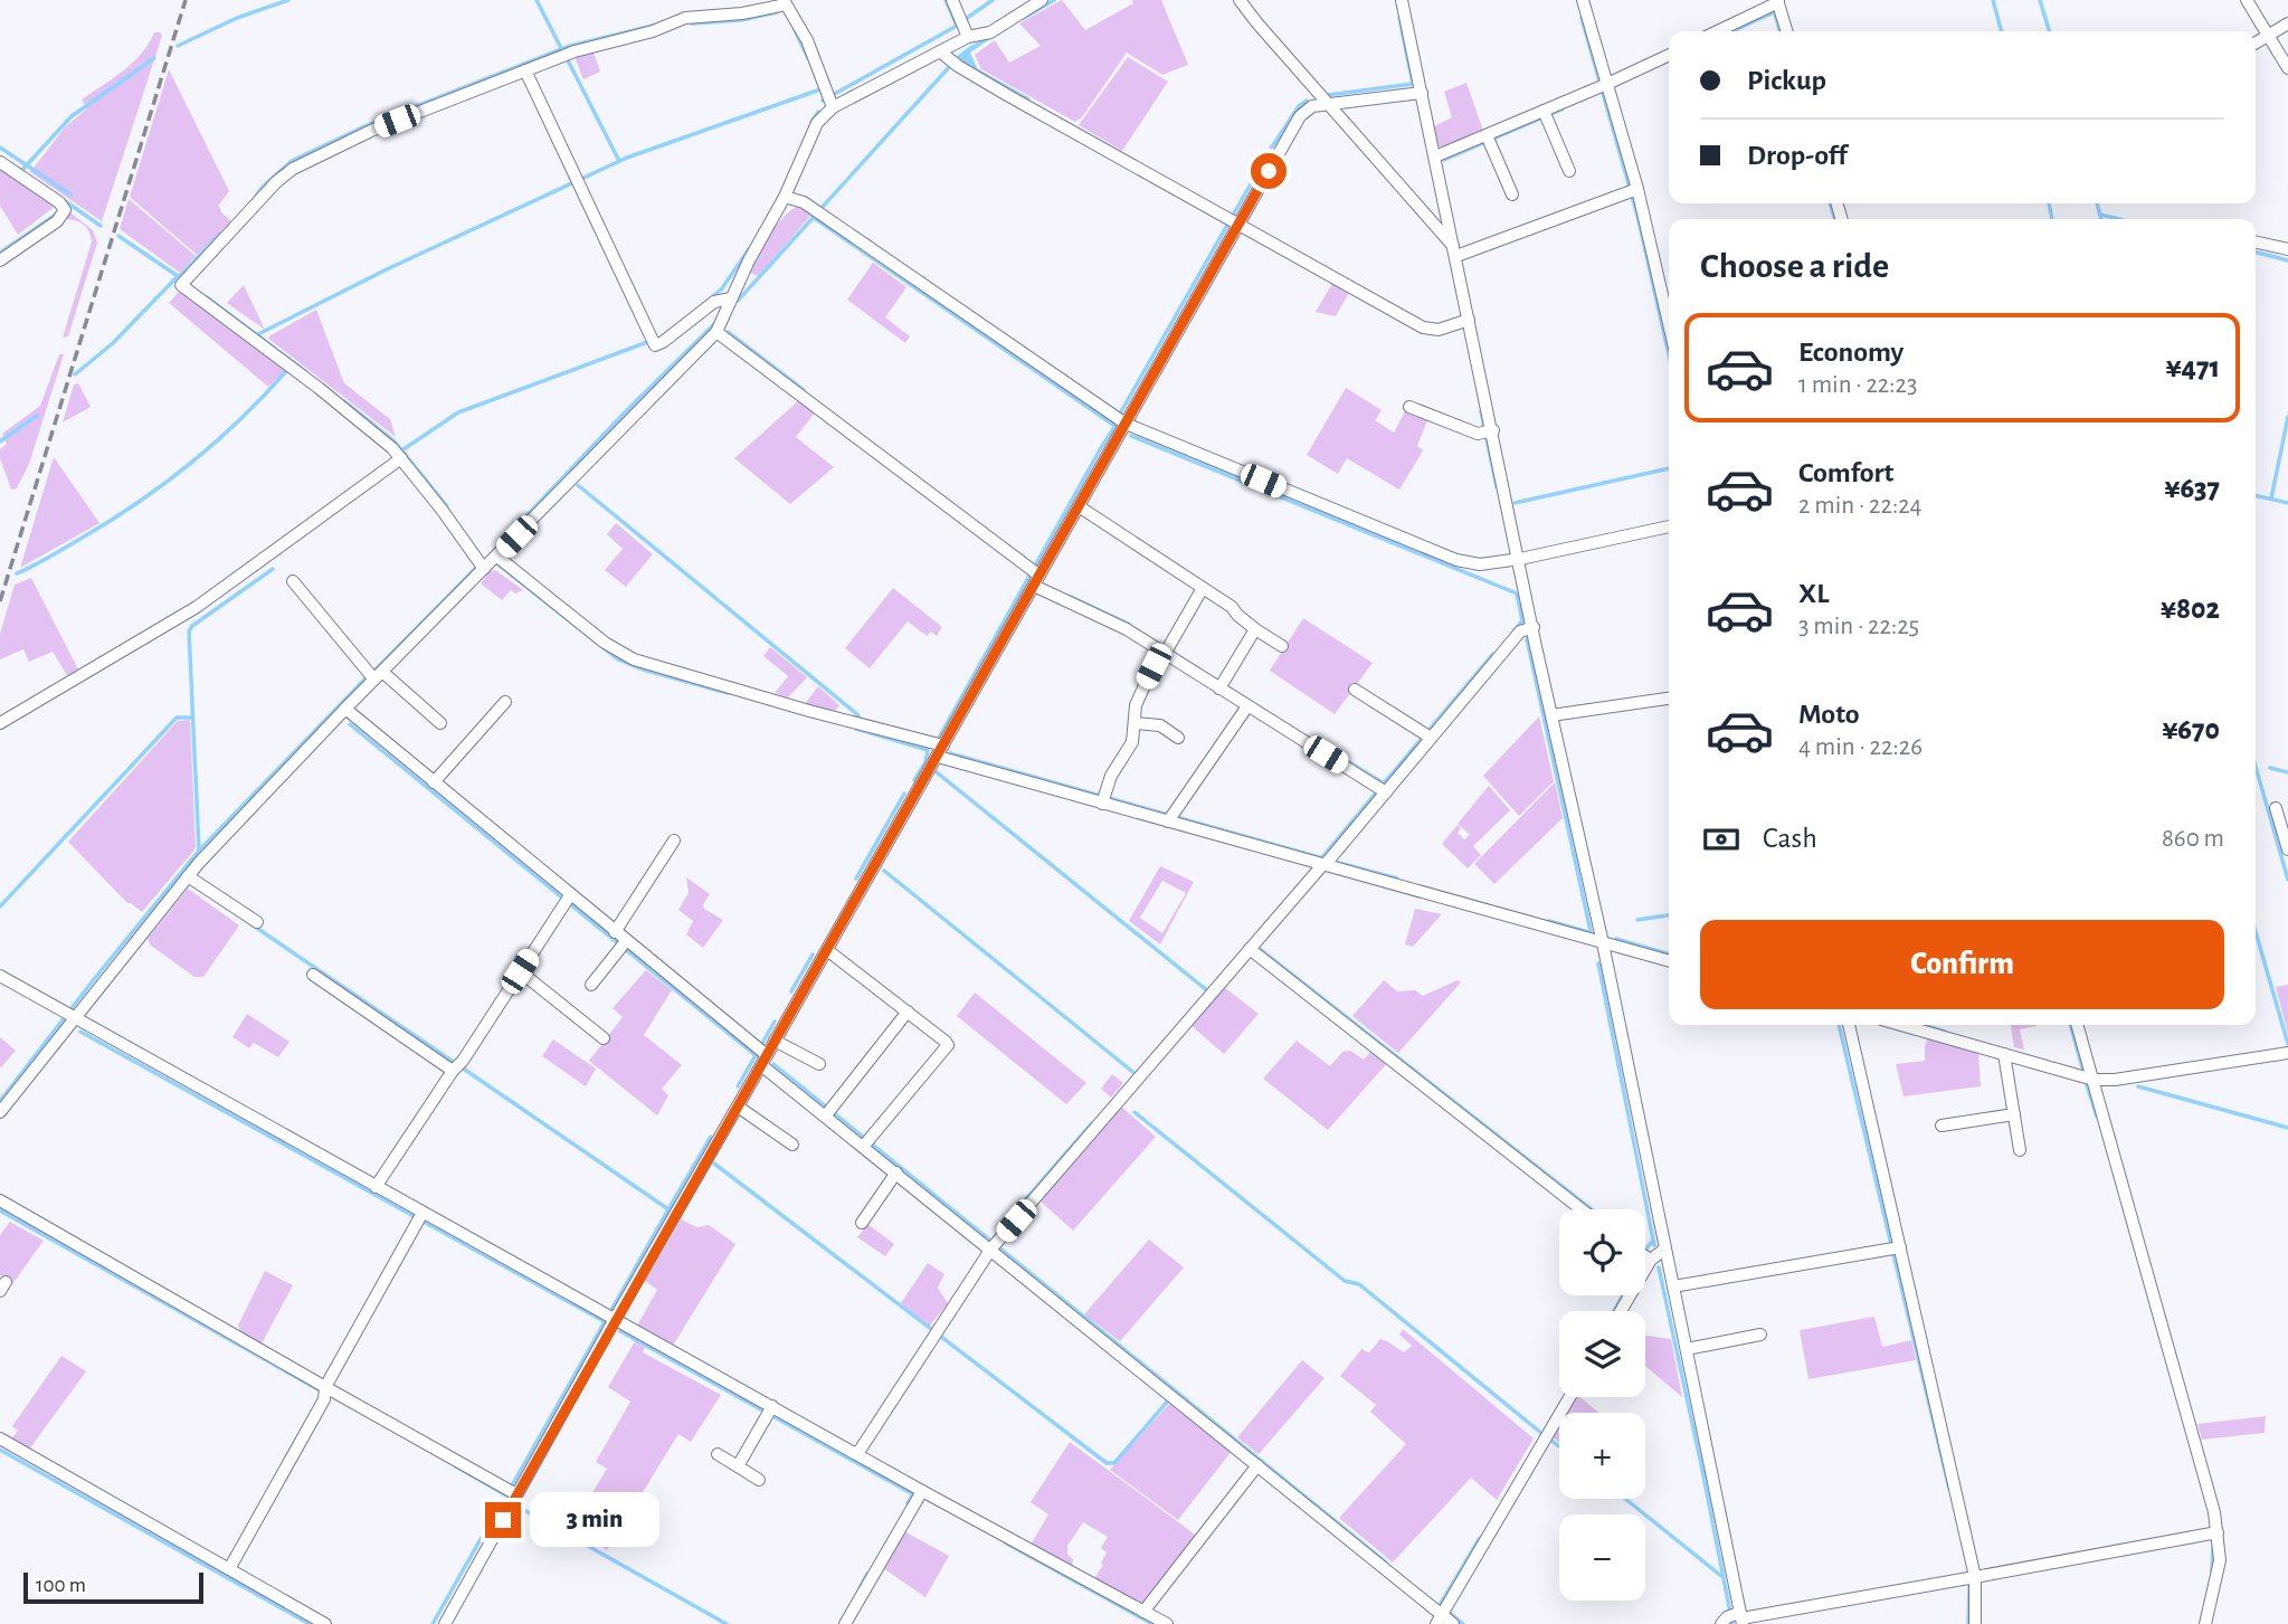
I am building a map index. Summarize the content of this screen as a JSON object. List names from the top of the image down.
{
  "scale_bar": "100 m",
  "page": {
    "banner": ["Pickup", "Drop-off"],
    "heading": "Choose a ride",
    "list": [
      {
        "name": "Economy",
        "note": "1 min · 22:23",
        "value": "¥471"
      },
      {
        "name": "Comfort",
        "note": "2 min · 22:24",
        "value": "¥637"
      },
      {
        "name": "XL",
        "note": "3 min · 22:25",
        "value": "¥802"
      },
      {
        "name": "Moto",
        "note": "4 min · 22:26",
        "value": "¥670"
      }
    ],
    "pay": ["Cash", "860 m"],
    "buttons": "Confirm",
    "map_buttons": ["+", "−"],
    "bubble": "3 min",
    "scale": "100 m"
  }
}
